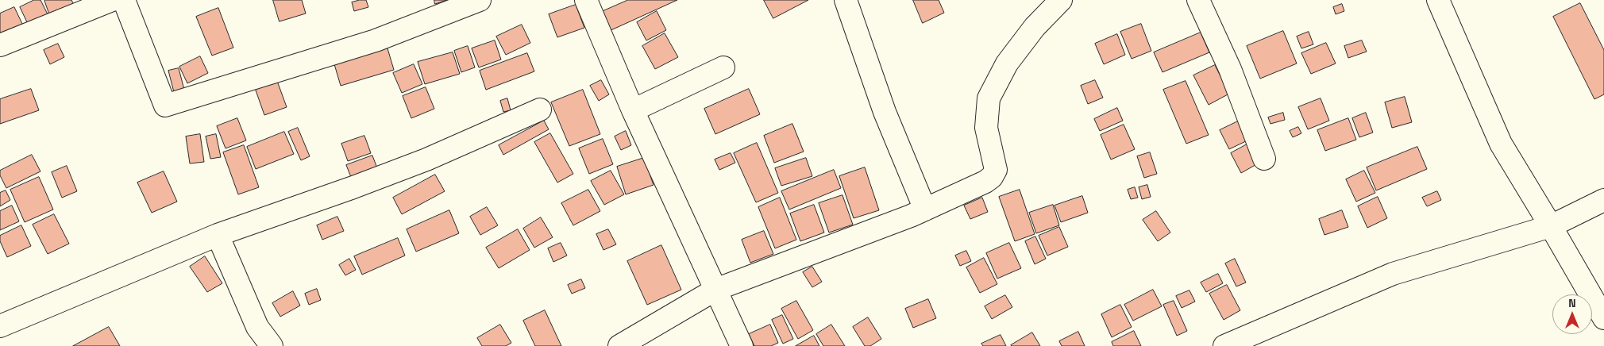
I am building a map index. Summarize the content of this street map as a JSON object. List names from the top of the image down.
{
  "north": "top"
}
